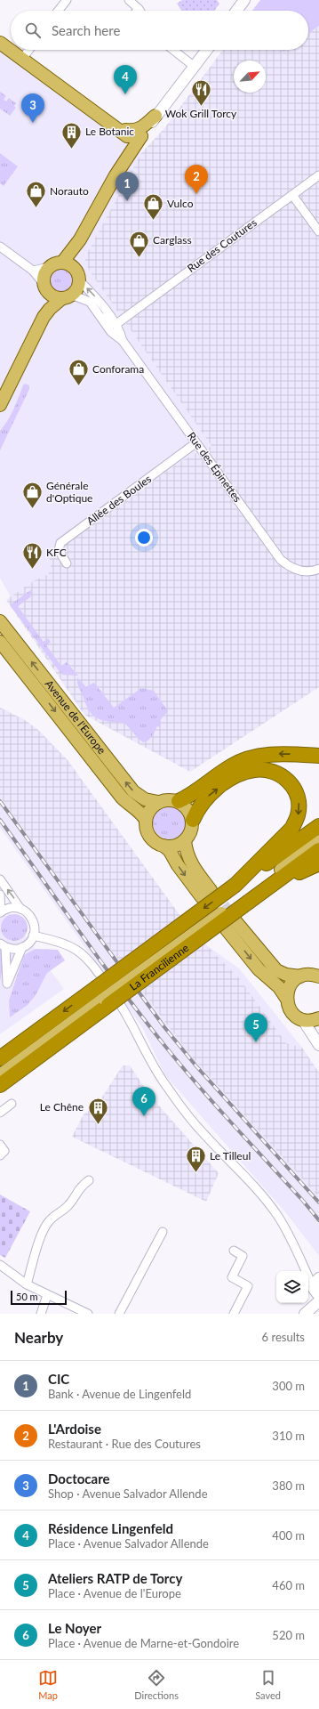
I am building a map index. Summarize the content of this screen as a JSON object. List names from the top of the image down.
{
  "streets": {
    "highway": ["La Francilienne"],
    "main road": ["Avenue de l'Europe"],
    "street": ["Rue des Coutures", "Rue des Épinettes", "Allée des Boules"]
  },
  "crossings": [
    ["Rue des Coutures", "Rue des Épinettes"],
    ["Rue des Épinettes", "Allée des Boules"]
  ],
  "places": {
    "restaurant": ["Wok Grill Torcy", "KFC"],
    "building": ["Le Botanic", "Le Chêne", "Le Tilleul"],
    "shop": [
      "Norauto",
      "Vulco",
      "Carglass",
      "Conforama",
      "Générale d'Optique"
    ]
  },
  "scale_bar": "50 m",
  "north": "top right",
  "page": {
    "search": "Search here",
    "pins": [
      "4",
      "3",
      "2",
      "1",
      "5",
      "6"
    ],
    "scale": "50 m",
    "heading": ["Nearby", "6 results"],
    "list": [
      {
        "mark": "1",
        "name": "CIC",
        "note": "Bank · Avenue de Lingenfeld",
        "value": "300 m"
      },
      {
        "mark": "2",
        "name": "L'Ardoise",
        "note": "Restaurant · Rue des Coutures",
        "value": "310 m"
      },
      {
        "mark": "3",
        "name": "Doctocare",
        "note": "Shop · Avenue Salvador Allende",
        "value": "380 m"
      },
      {
        "mark": "4",
        "name": "Résidence Lingenfeld",
        "note": "Place · Avenue Salvador Allende",
        "value": "400 m"
      },
      {
        "mark": "5",
        "name": "Ateliers RATP de Torcy",
        "note": "Place · Avenue de l'Europe",
        "value": "460 m"
      },
      {
        "mark": "6",
        "name": "Le Noyer",
        "note": "Place · Avenue de Marne-et-Gondoire",
        "value": "520 m"
      }
    ],
    "nav": ["Map", "Directions", "Saved"]
  }
}
